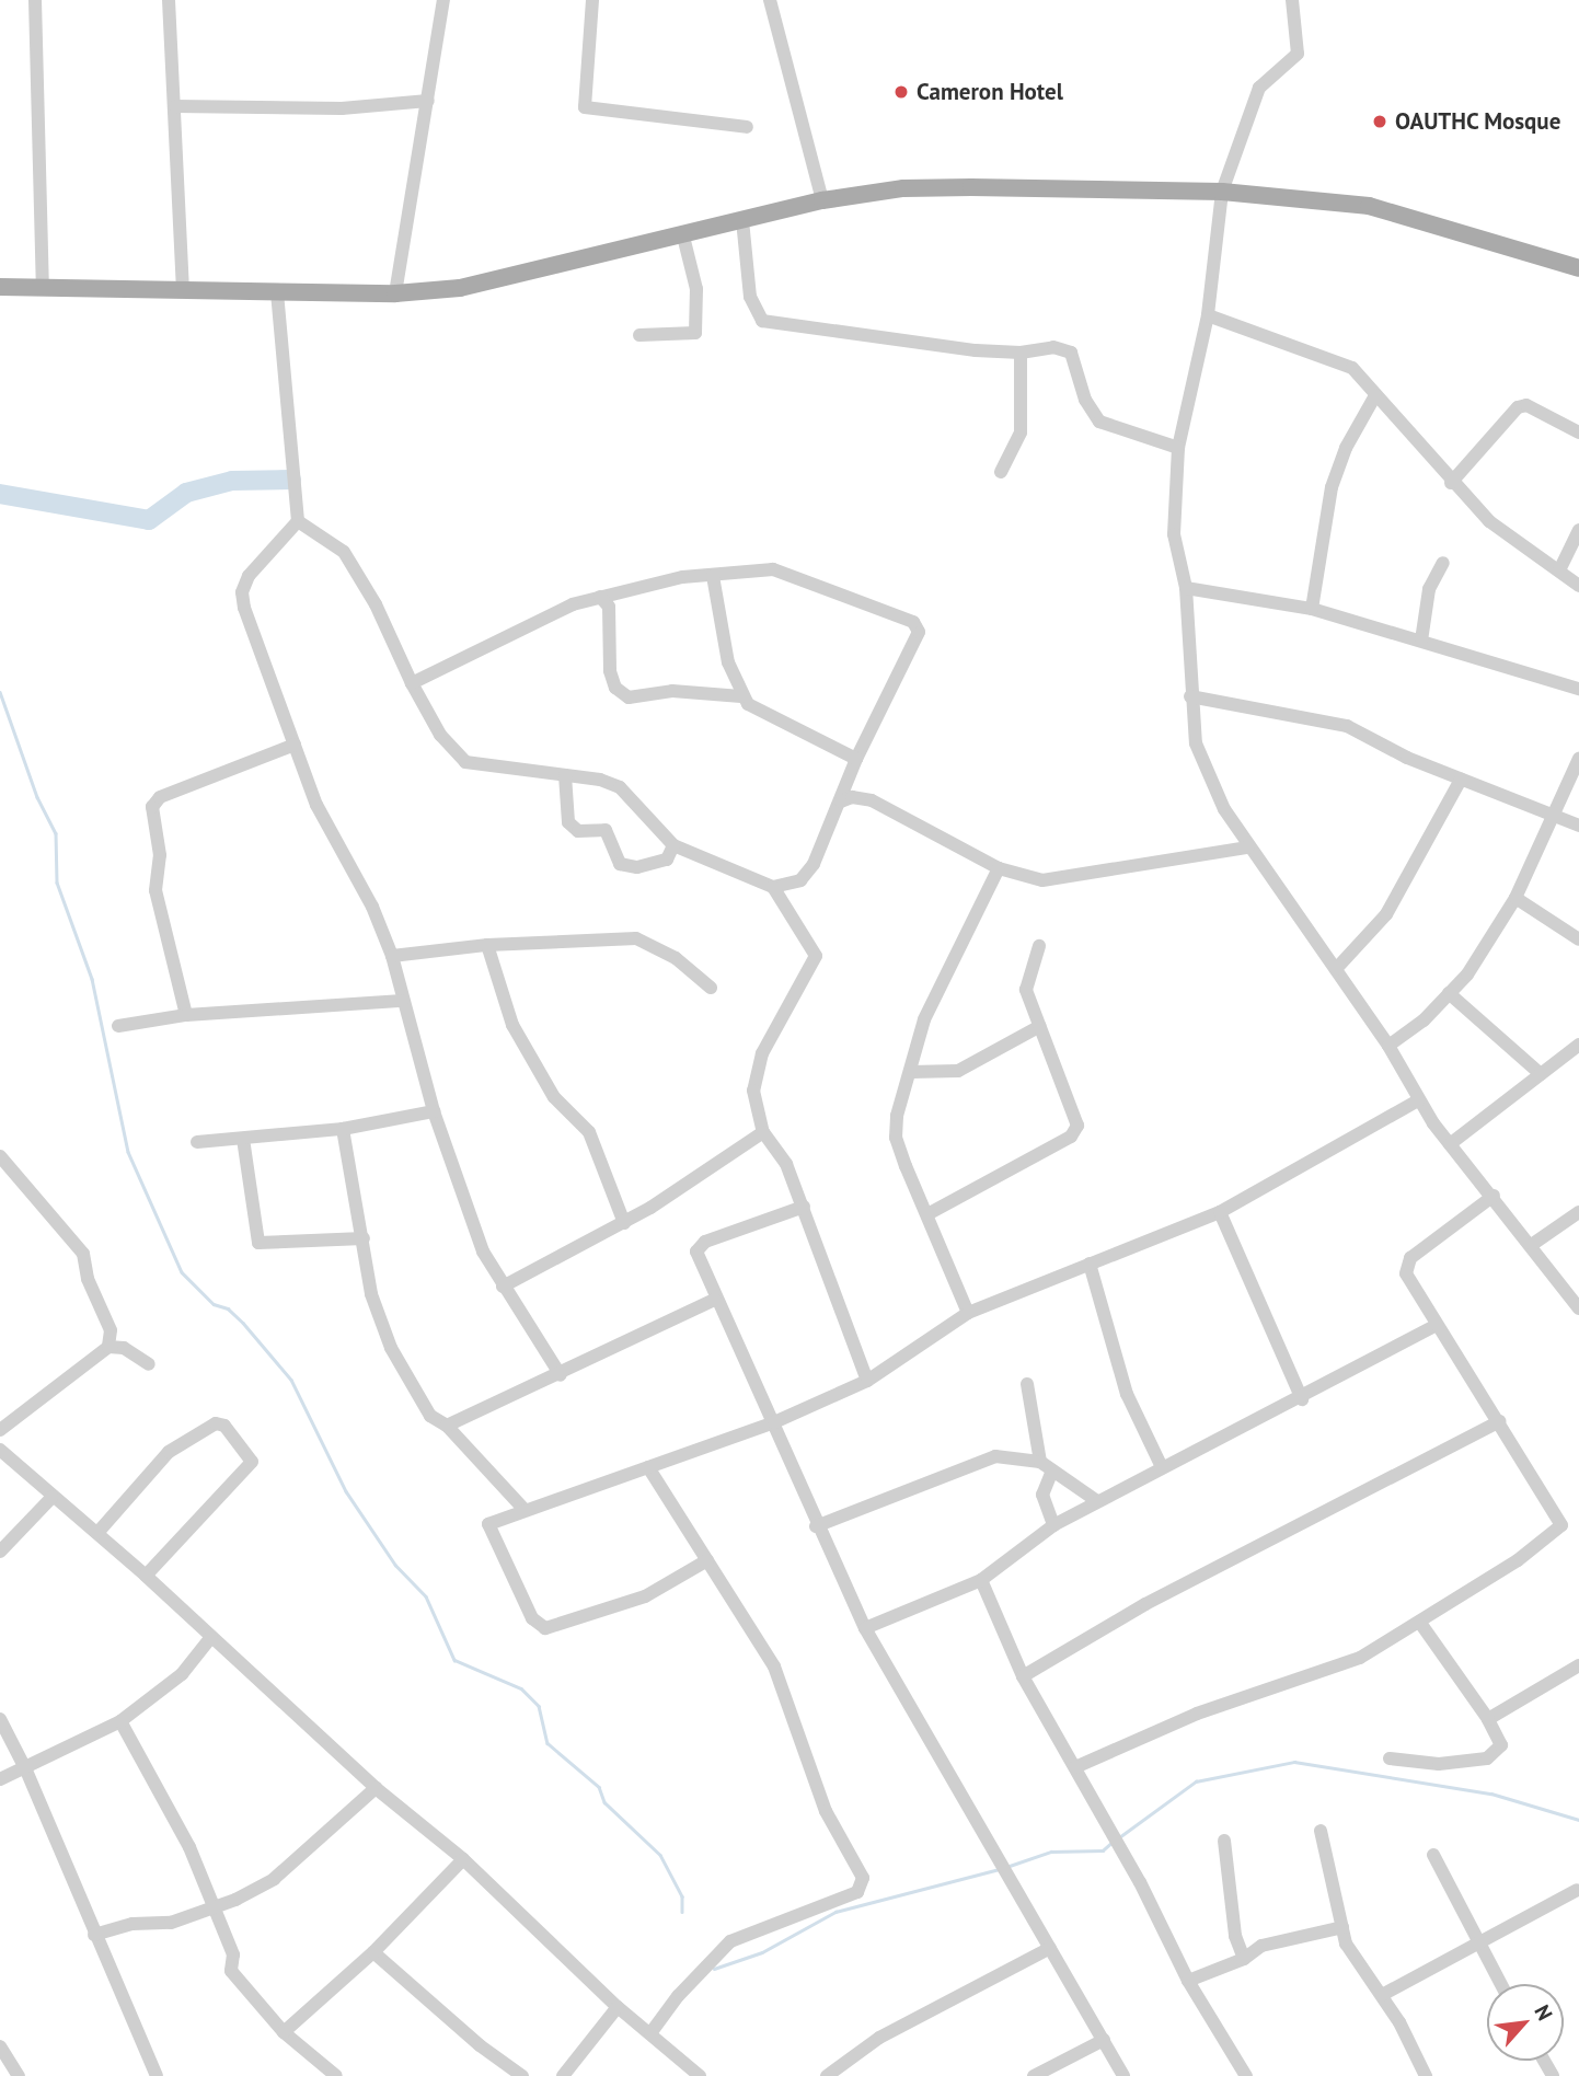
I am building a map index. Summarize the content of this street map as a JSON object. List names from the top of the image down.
{
  "places": ["Cameron Hotel", "OAUTHC Mosque"],
  "north": "top right"
}
